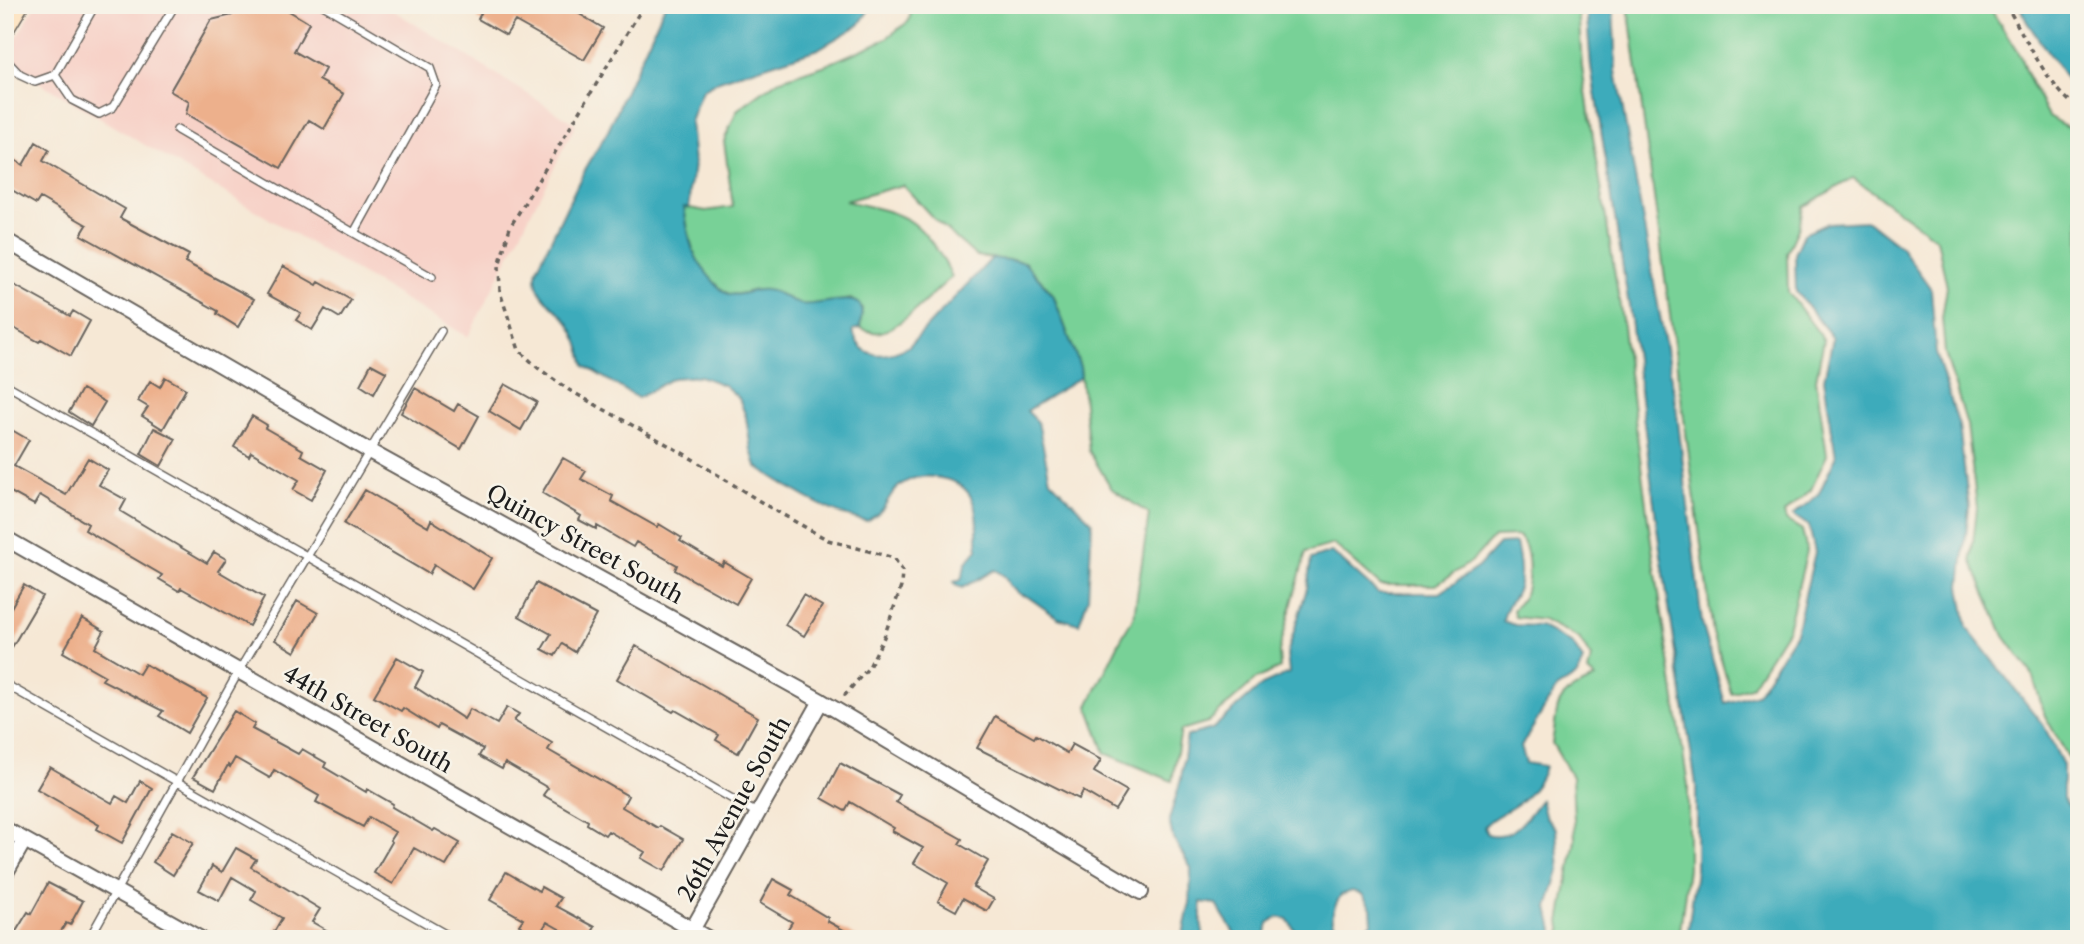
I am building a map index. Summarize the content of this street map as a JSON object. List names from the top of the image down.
{
  "streets": {
    "street": ["Quincy Street South", "44th Street South", "26th Avenue South"]
  },
  "crossings": [
    ["Quincy Street South", "26th Avenue South"],
    ["44th Street South", "26th Avenue South"]
  ]
}
